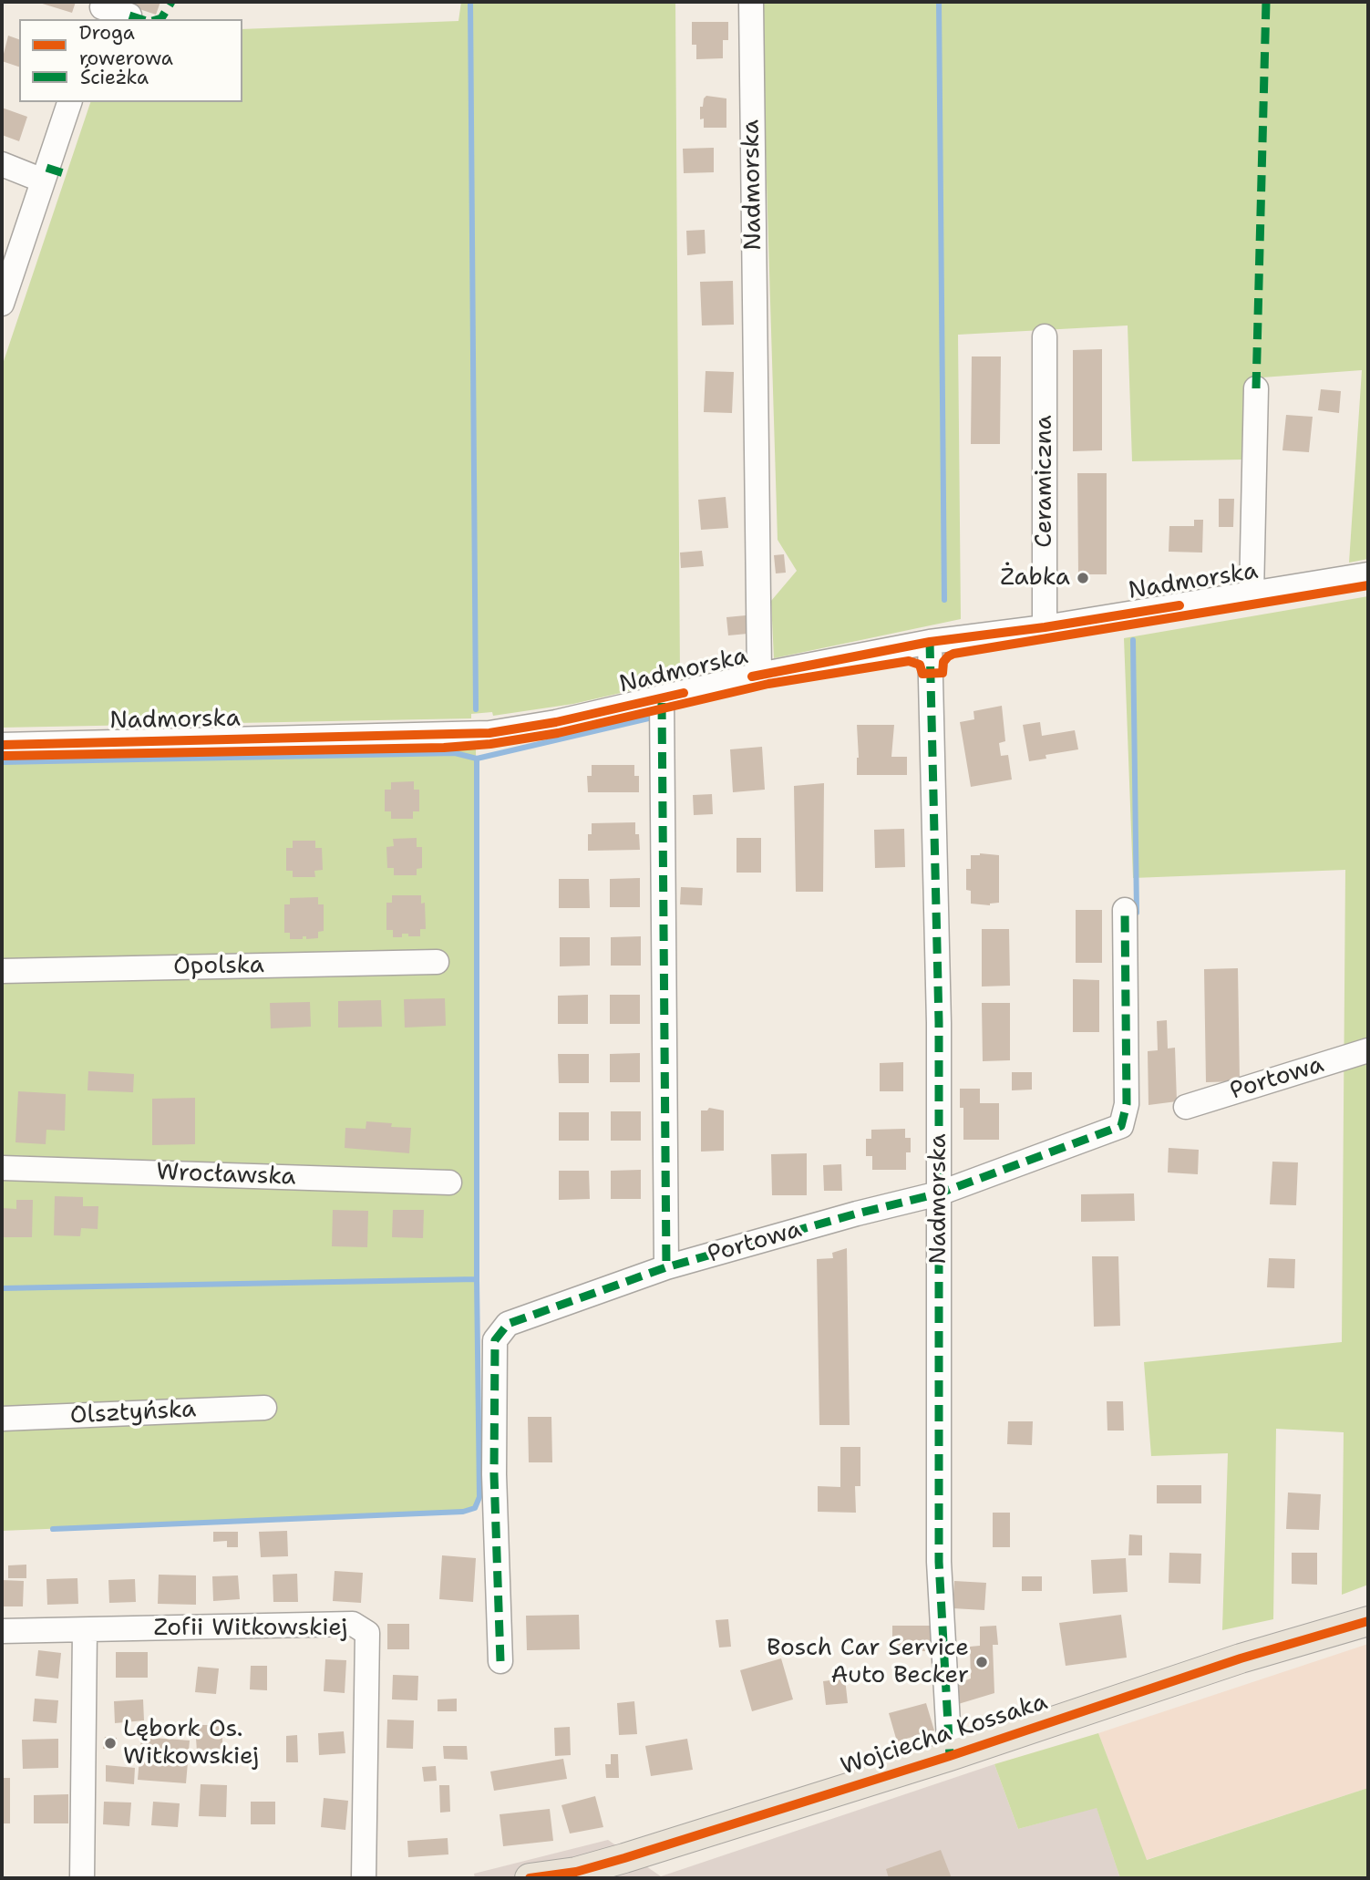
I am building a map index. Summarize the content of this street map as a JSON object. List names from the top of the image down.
{
  "streets": {
    "main road": ["Wojciecha Kossaka"],
    "street": [
      "Nadmorska",
      "Ceramiczna",
      "Opolska",
      "Portowa",
      "Wrocławska",
      "Olsztyńska",
      "Zofii Witkowskiej"
    ]
  },
  "crossings": [
    ["Nadmorska", "Ceramiczna"],
    ["Nadmorska", "Portowa"],
    ["Nadmorska", "Wojciecha Kossaka"]
  ],
  "places": ["Żabka", "Bosch Car Service Auto Becker", "Lębork Os. Witkowskiej"],
  "legend": ["Droga rowerowa", "Ścieżka"]
}
